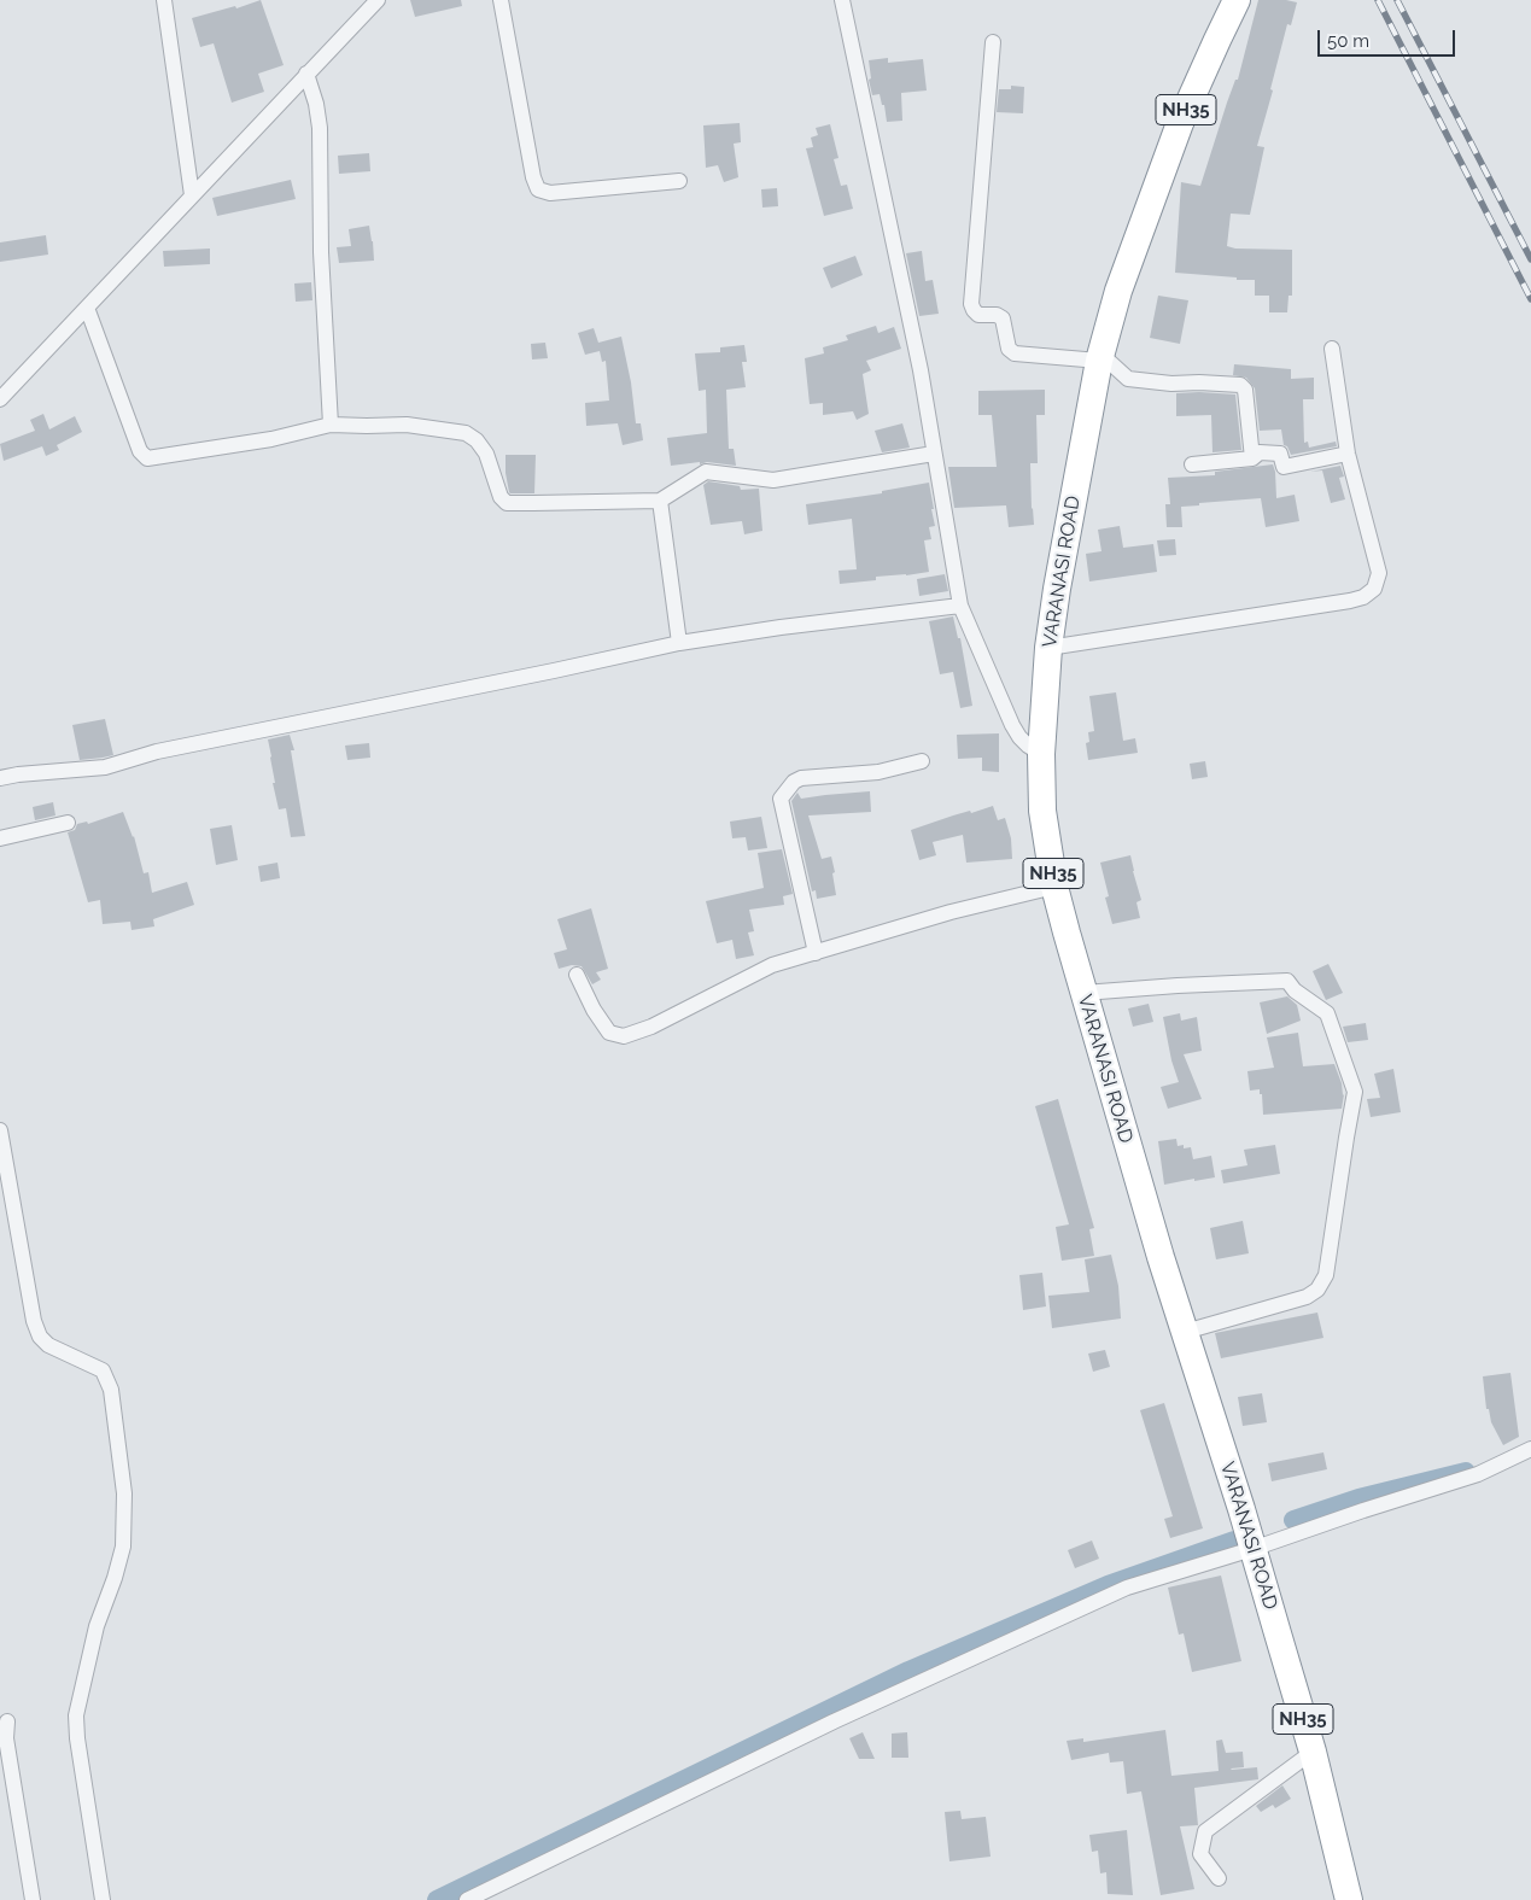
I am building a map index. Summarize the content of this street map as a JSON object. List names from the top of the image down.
{
  "streets": {
    "highway": ["NH35", "VARANASI ROAD"]
  },
  "scale_bar": "50 m"
}
